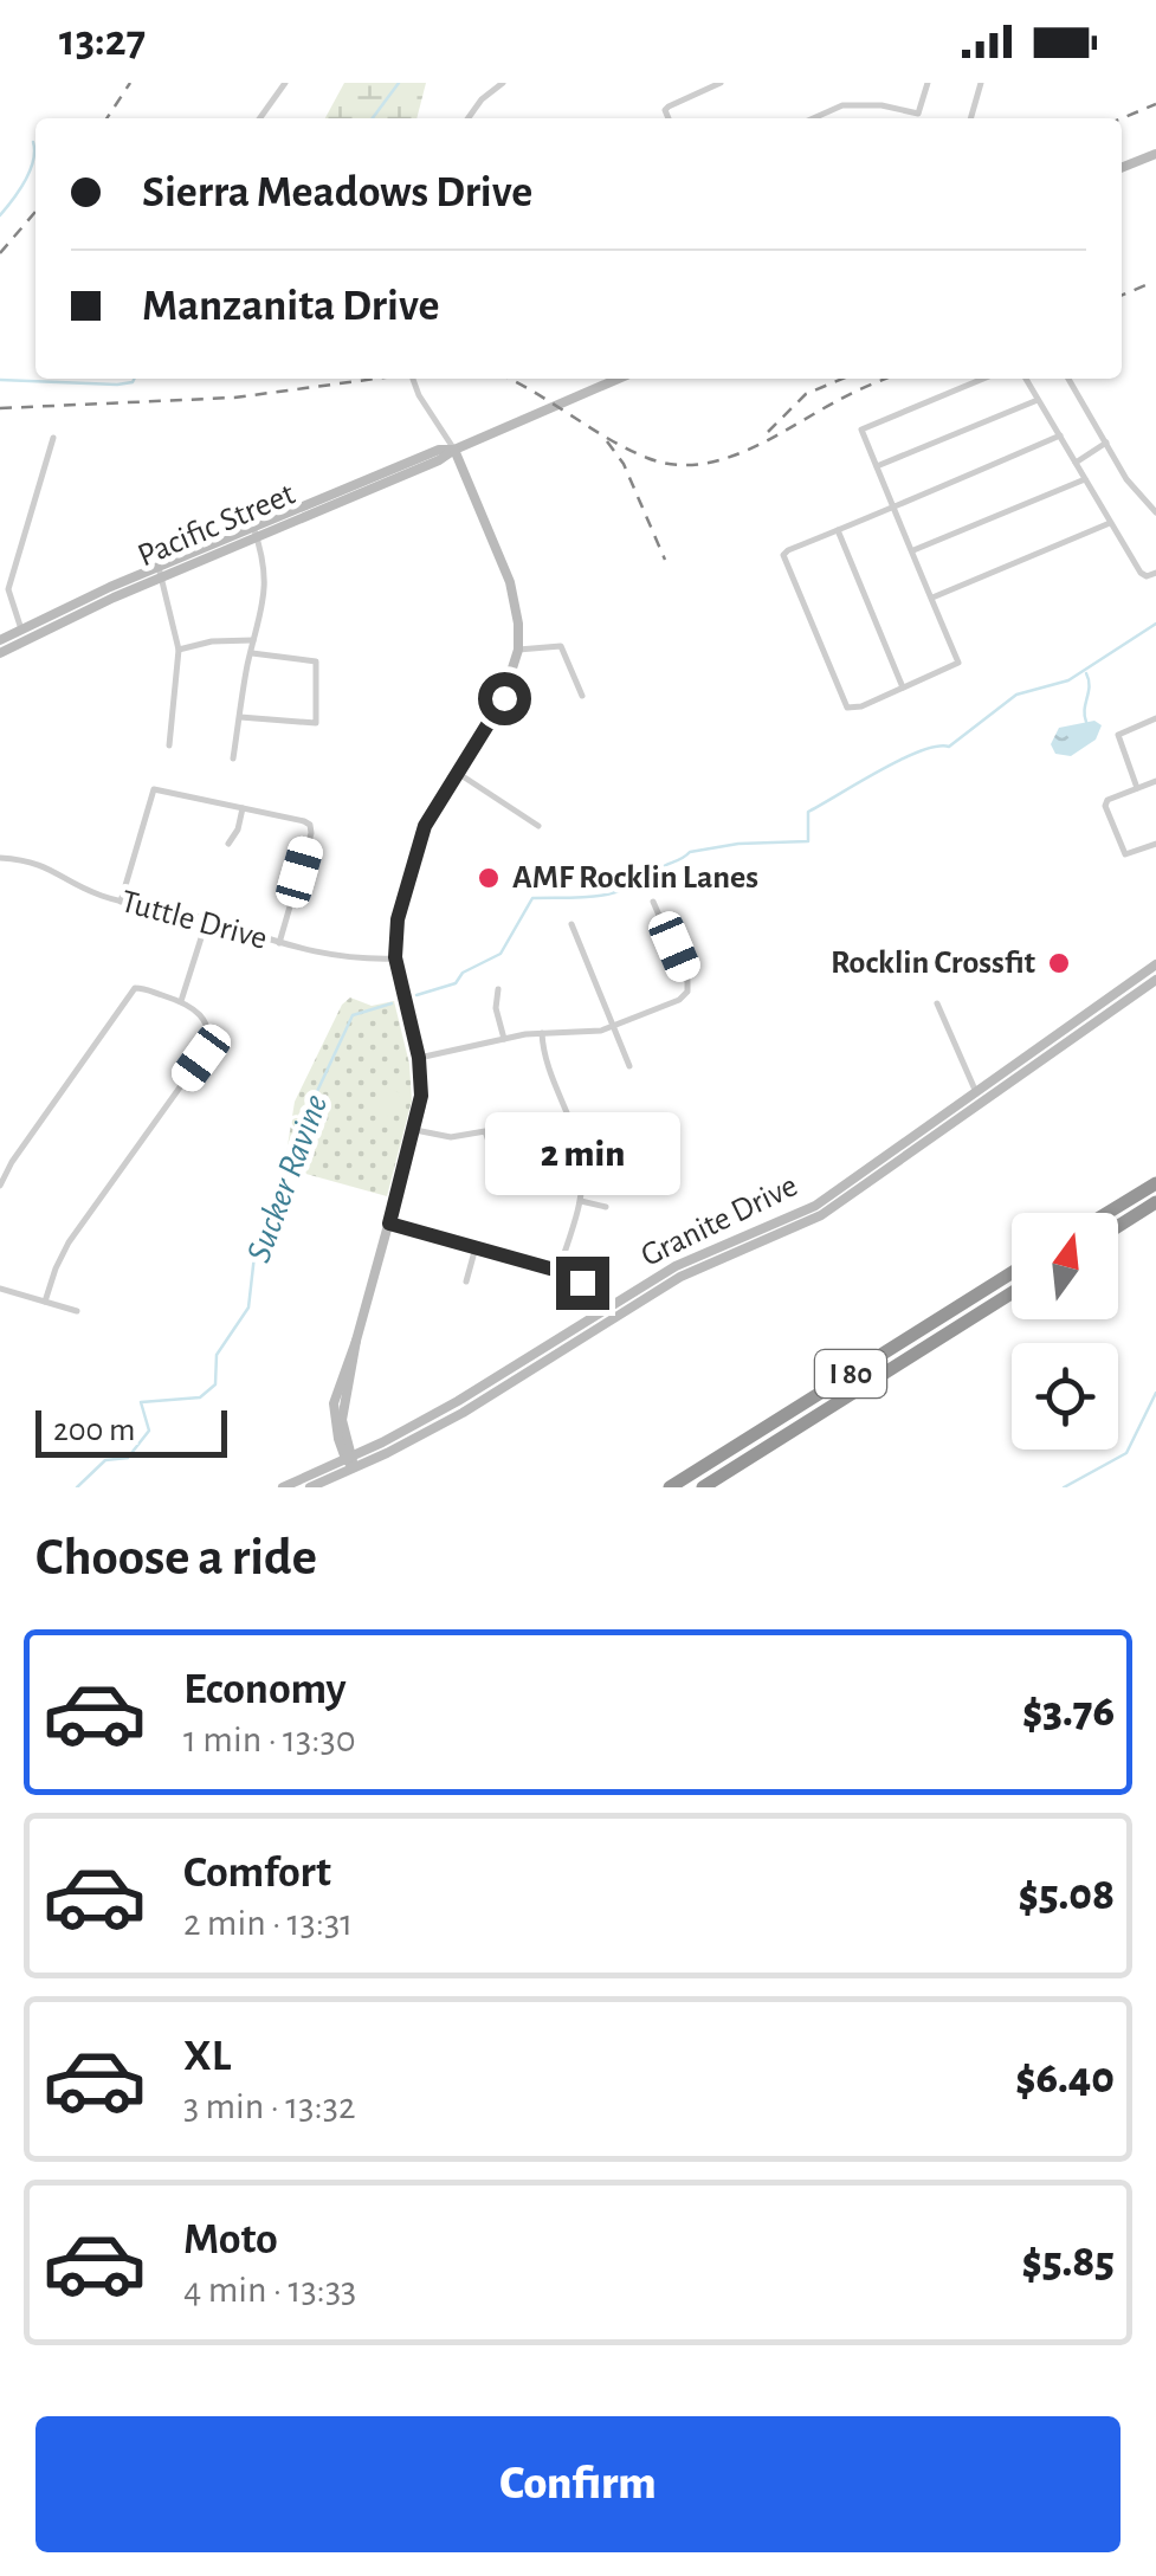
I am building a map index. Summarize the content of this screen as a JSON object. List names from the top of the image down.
{
  "streets": {
    "highway": ["I 80"],
    "street": ["Pacific Street", "Tuttle Drive", "Granite Drive"]
  },
  "water": ["Sucker Ravine"],
  "places": ["AMF Rocklin Lanes", "Rocklin Crossfit"],
  "scale_bar": "200 m",
  "north": "top",
  "page": {
    "status": "13:27",
    "banner": ["Sierra Meadows Drive", "Manzanita Drive"],
    "bubble": "2 min",
    "scale": "200 m",
    "heading": "Choose a ride",
    "list": [
      {
        "name": "Economy",
        "note": "1 min · 13:30",
        "value": "$3.76"
      },
      {
        "name": "Comfort",
        "note": "2 min · 13:31",
        "value": "$5.08"
      },
      {
        "name": "XL",
        "note": "3 min · 13:32",
        "value": "$6.40"
      },
      {
        "name": "Moto",
        "note": "4 min · 13:33",
        "value": "$5.85"
      }
    ],
    "buttons": "Confirm"
  }
}
